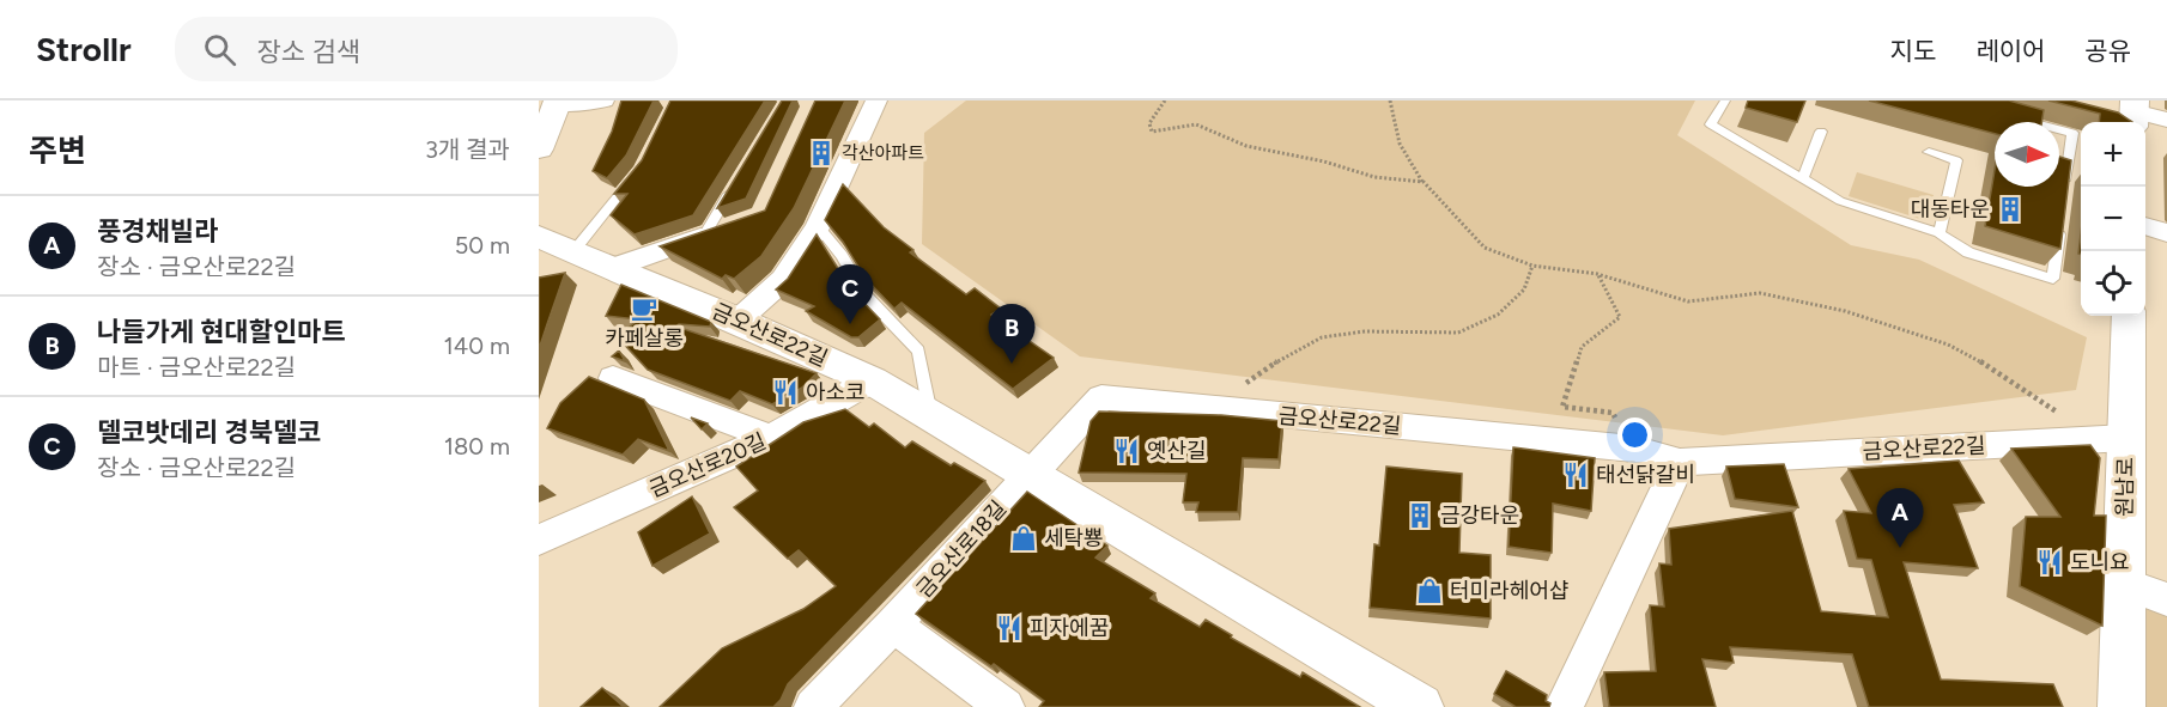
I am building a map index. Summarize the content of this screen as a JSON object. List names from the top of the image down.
{
  "streets": {
    "street": [
      "금오산로22길",
      "금오산로20길",
      "원남로",
      "금오산로18길"
    ]
  },
  "crossings": [
    ["금오산로22길", "금오산로20길"],
    ["금오산로22길", "원남로"],
    ["금오산로22길", "금오산로18길"]
  ],
  "places": {
    "building": ["각산아파트", "대동타운", "금강타운"],
    "cafe": ["카페살롱"],
    "restaurant": [
      "아소코",
      "옛산길",
      "태선닭갈비",
      "도니요",
      "피자에꿈"
    ],
    "shop": ["세탁뿅", "터미라헤어샵"]
  },
  "north": "right",
  "page": {
    "header": "Strollr",
    "search": "장소 검색",
    "nav": ["지도", "레이어", "공유"],
    "heading": ["주변", "3개 결과"],
    "map_buttons": ["+", "−"],
    "list": [
      {
        "mark": "A",
        "name": "풍경채빌라",
        "note": "장소 · 금오산로22길",
        "value": "50 m"
      },
      {
        "mark": "B",
        "name": "나들가게 현대할인마트",
        "note": "마트 · 금오산로22길",
        "value": "140 m"
      },
      {
        "mark": "C",
        "name": "델코밧데리 경북델코",
        "note": "장소 · 금오산로22길",
        "value": "180 m"
      }
    ],
    "pins": ["C", "B", "A"]
  }
}
